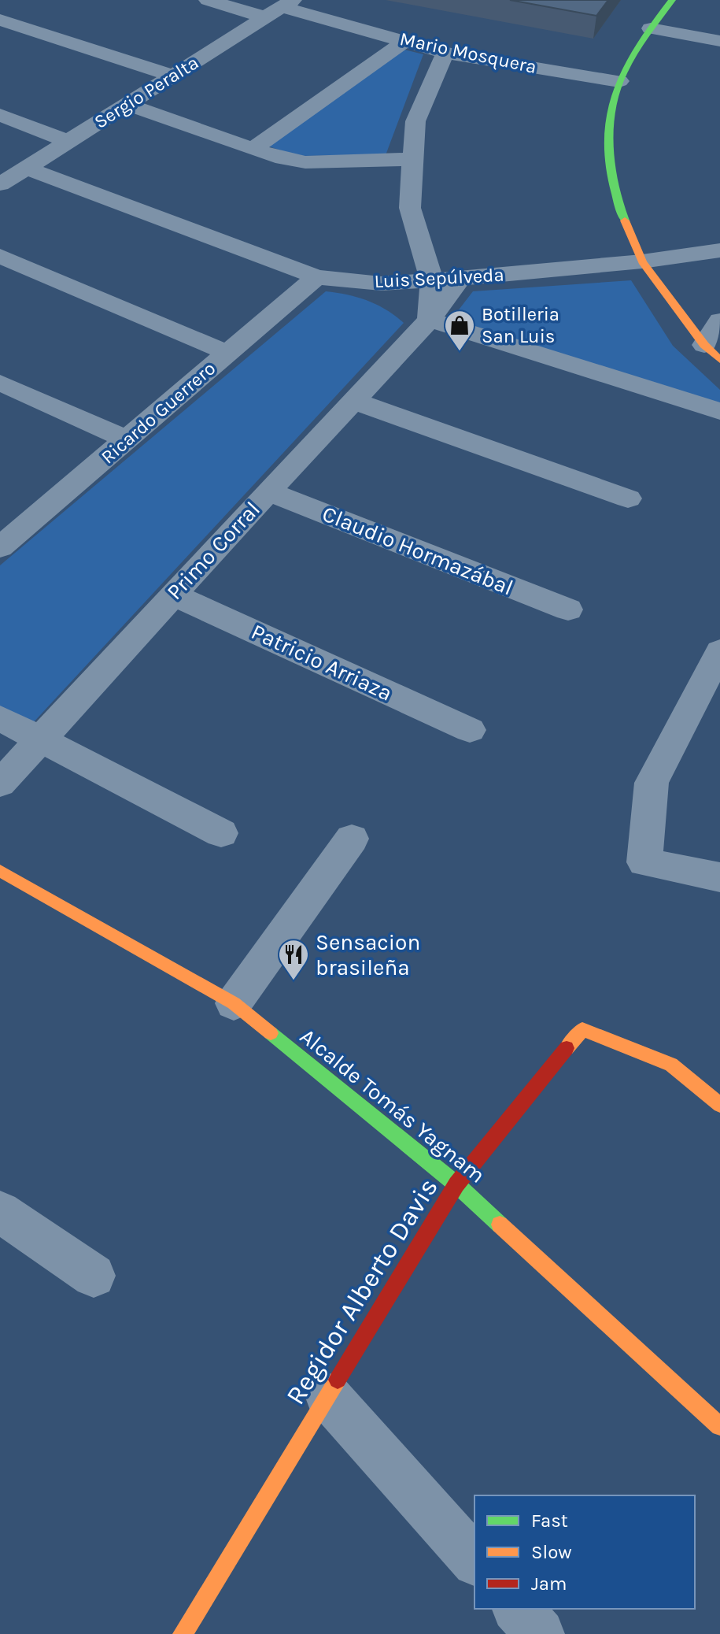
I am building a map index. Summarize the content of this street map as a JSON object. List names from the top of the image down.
{
  "streets": {
    "street": [
      "Mario Mosquera",
      "Sergio Peralta",
      "Luis Sepúlveda",
      "Ricardo Guerrero",
      "Primo Corral",
      "Claudio Hormazábal",
      "Patricio Arriaza",
      "Alcalde Tomás Yagnam",
      "Regidor Alberto Davis"
    ]
  },
  "crossings": [
    ["Mario Mosquera", "Sergio Peralta"],
    ["Sergio Peralta", "Luis Sepúlveda"],
    ["Luis Sepúlveda", "Ricardo Guerrero"],
    ["Luis Sepúlveda", "Primo Corral"],
    ["Primo Corral", "Claudio Hormazábal"],
    ["Primo Corral", "Patricio Arriaza"],
    ["Alcalde Tomás Yagnam", "Regidor Alberto Davis"]
  ],
  "places": {
    "shop": ["Botilleria San Luis"],
    "restaurant": ["Sensacion brasileña"]
  },
  "legend": ["Fast", "Slow", "Jam"]
}
